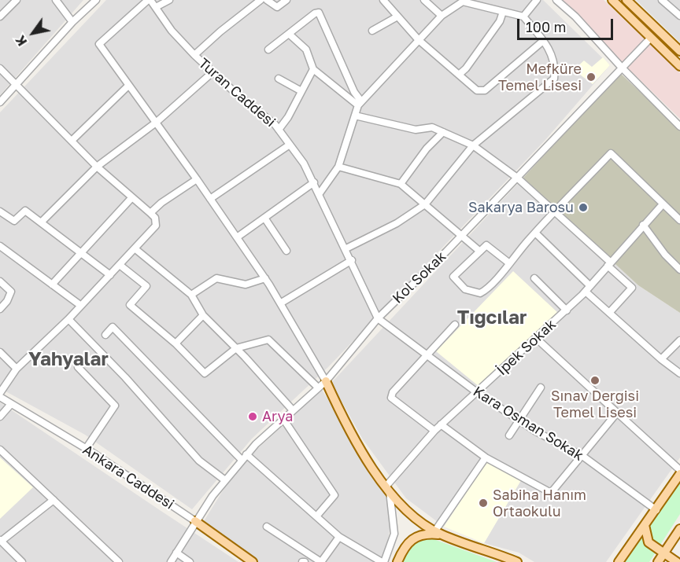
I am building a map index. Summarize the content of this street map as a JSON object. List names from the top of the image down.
{
  "streets": {
    "main road": ["Ankara Caddesi"],
    "street": [
      "Turan Caddesi",
      "Kol Sokak",
      "İpek Sokak",
      "Kara Osman Sokak"
    ]
  },
  "crossings": [
    ["Turan Caddesi", "Kol Sokak"],
    ["Turan Caddesi", "Kara Osman Sokak"],
    ["Kol Sokak", "Kara Osman Sokak"],
    ["Kol Sokak", "Ankara Caddesi"],
    ["İpek Sokak", "Kara Osman Sokak"]
  ],
  "districts": ["Tığcılar", "Yahyalar"],
  "places": [
    "Mefküre Temel Lisesi",
    "Sakarya Barosu",
    "Sınav Dergisi Temel Lisesi",
    "Arya",
    "Sabiha Hanım Ortaokulu"
  ],
  "scale_bar": "100 m",
  "north": "bottom left"
}
